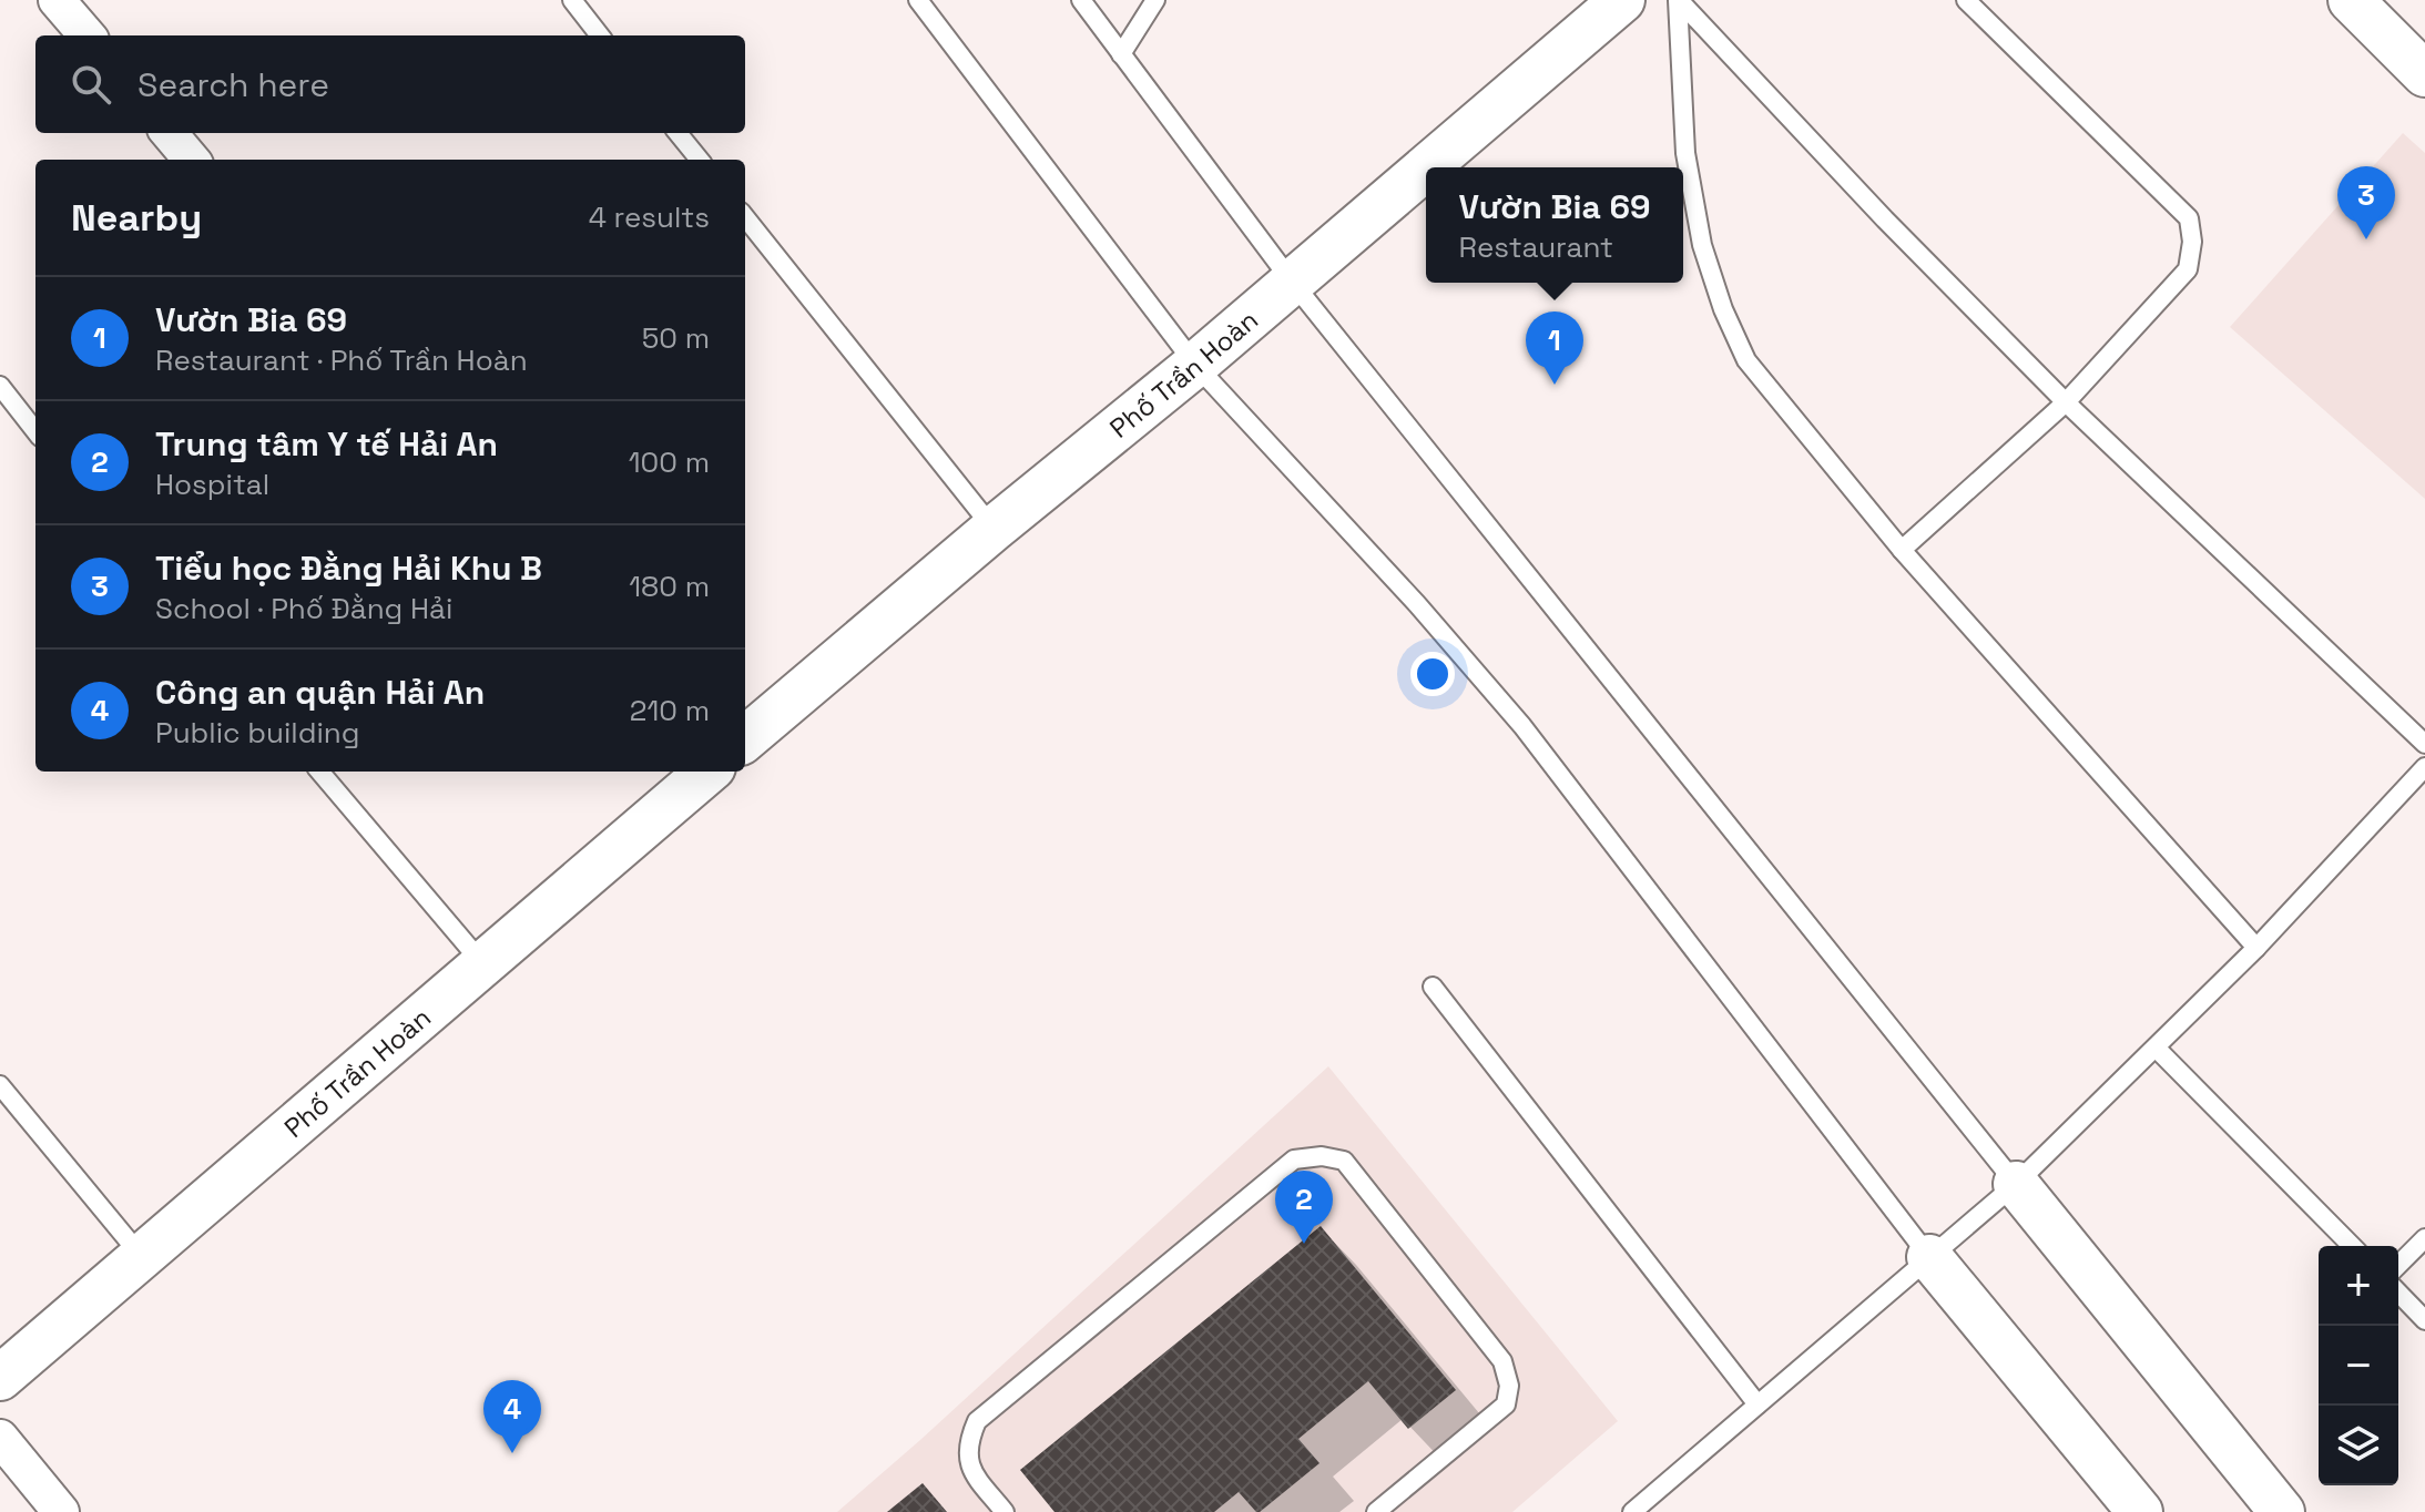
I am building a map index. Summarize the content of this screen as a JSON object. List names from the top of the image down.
{
  "streets": {
    "street": ["Phố Trần Hoàn"]
  },
  "page": {
    "search": "Search here",
    "heading": ["Nearby", "4 results"],
    "pins": [
      "3",
      "1",
      "2",
      "4"
    ],
    "popup": ["Vườn Bia 69", "Restaurant"],
    "list": [
      {
        "mark": "1",
        "name": "Vườn Bia 69",
        "note": "Restaurant · Phố Trần Hoàn",
        "value": "50 m"
      },
      {
        "mark": "2",
        "name": "Trung tâm Y tế Hải An",
        "note": "Hospital",
        "value": "100 m"
      },
      {
        "mark": "3",
        "name": "Tiểu học Đằng Hải Khu B",
        "note": "School · Phố Đằng Hải",
        "value": "180 m"
      },
      {
        "mark": "4",
        "name": "Công an quận Hải An",
        "note": "Public building",
        "value": "210 m"
      }
    ],
    "map_buttons": ["+", "−"]
  }
}
